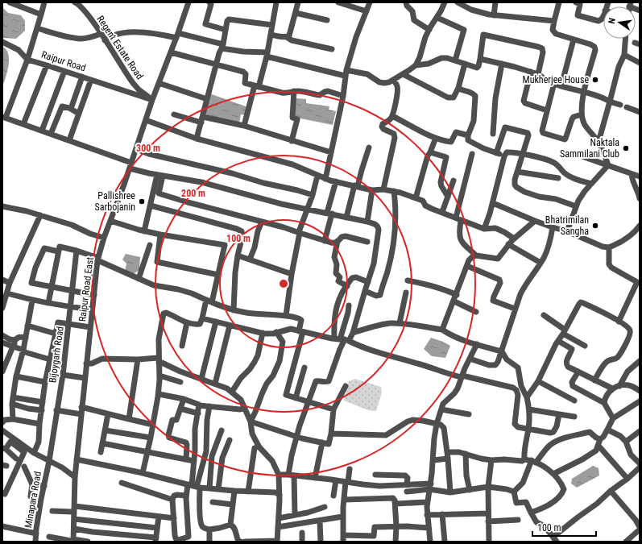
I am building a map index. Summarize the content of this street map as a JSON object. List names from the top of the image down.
{
  "streets": {
    "street": [
      "Regent Estate Road",
      "Raipur Road",
      "Raipur Road East",
      "Bijoygarh Road",
      "Minapara Road"
    ]
  },
  "crossings": [
    ["Regent Estate Road", "Raipur Road"],
    ["Regent Estate Road", "Raipur Road East"],
    ["Raipur Road", "Raipur Road East"],
    ["Bijoygarh Road", "Minapara Road"]
  ],
  "places": [
    "Mukherjee House",
    "Naktala Sammilani Club",
    "Pallishree Sarbojanin",
    "Bhatrimilan Sangha"
  ],
  "scale_bar": "100 m",
  "north": "left",
  "rings": ["300 m", "200 m", "100 m"]
}
